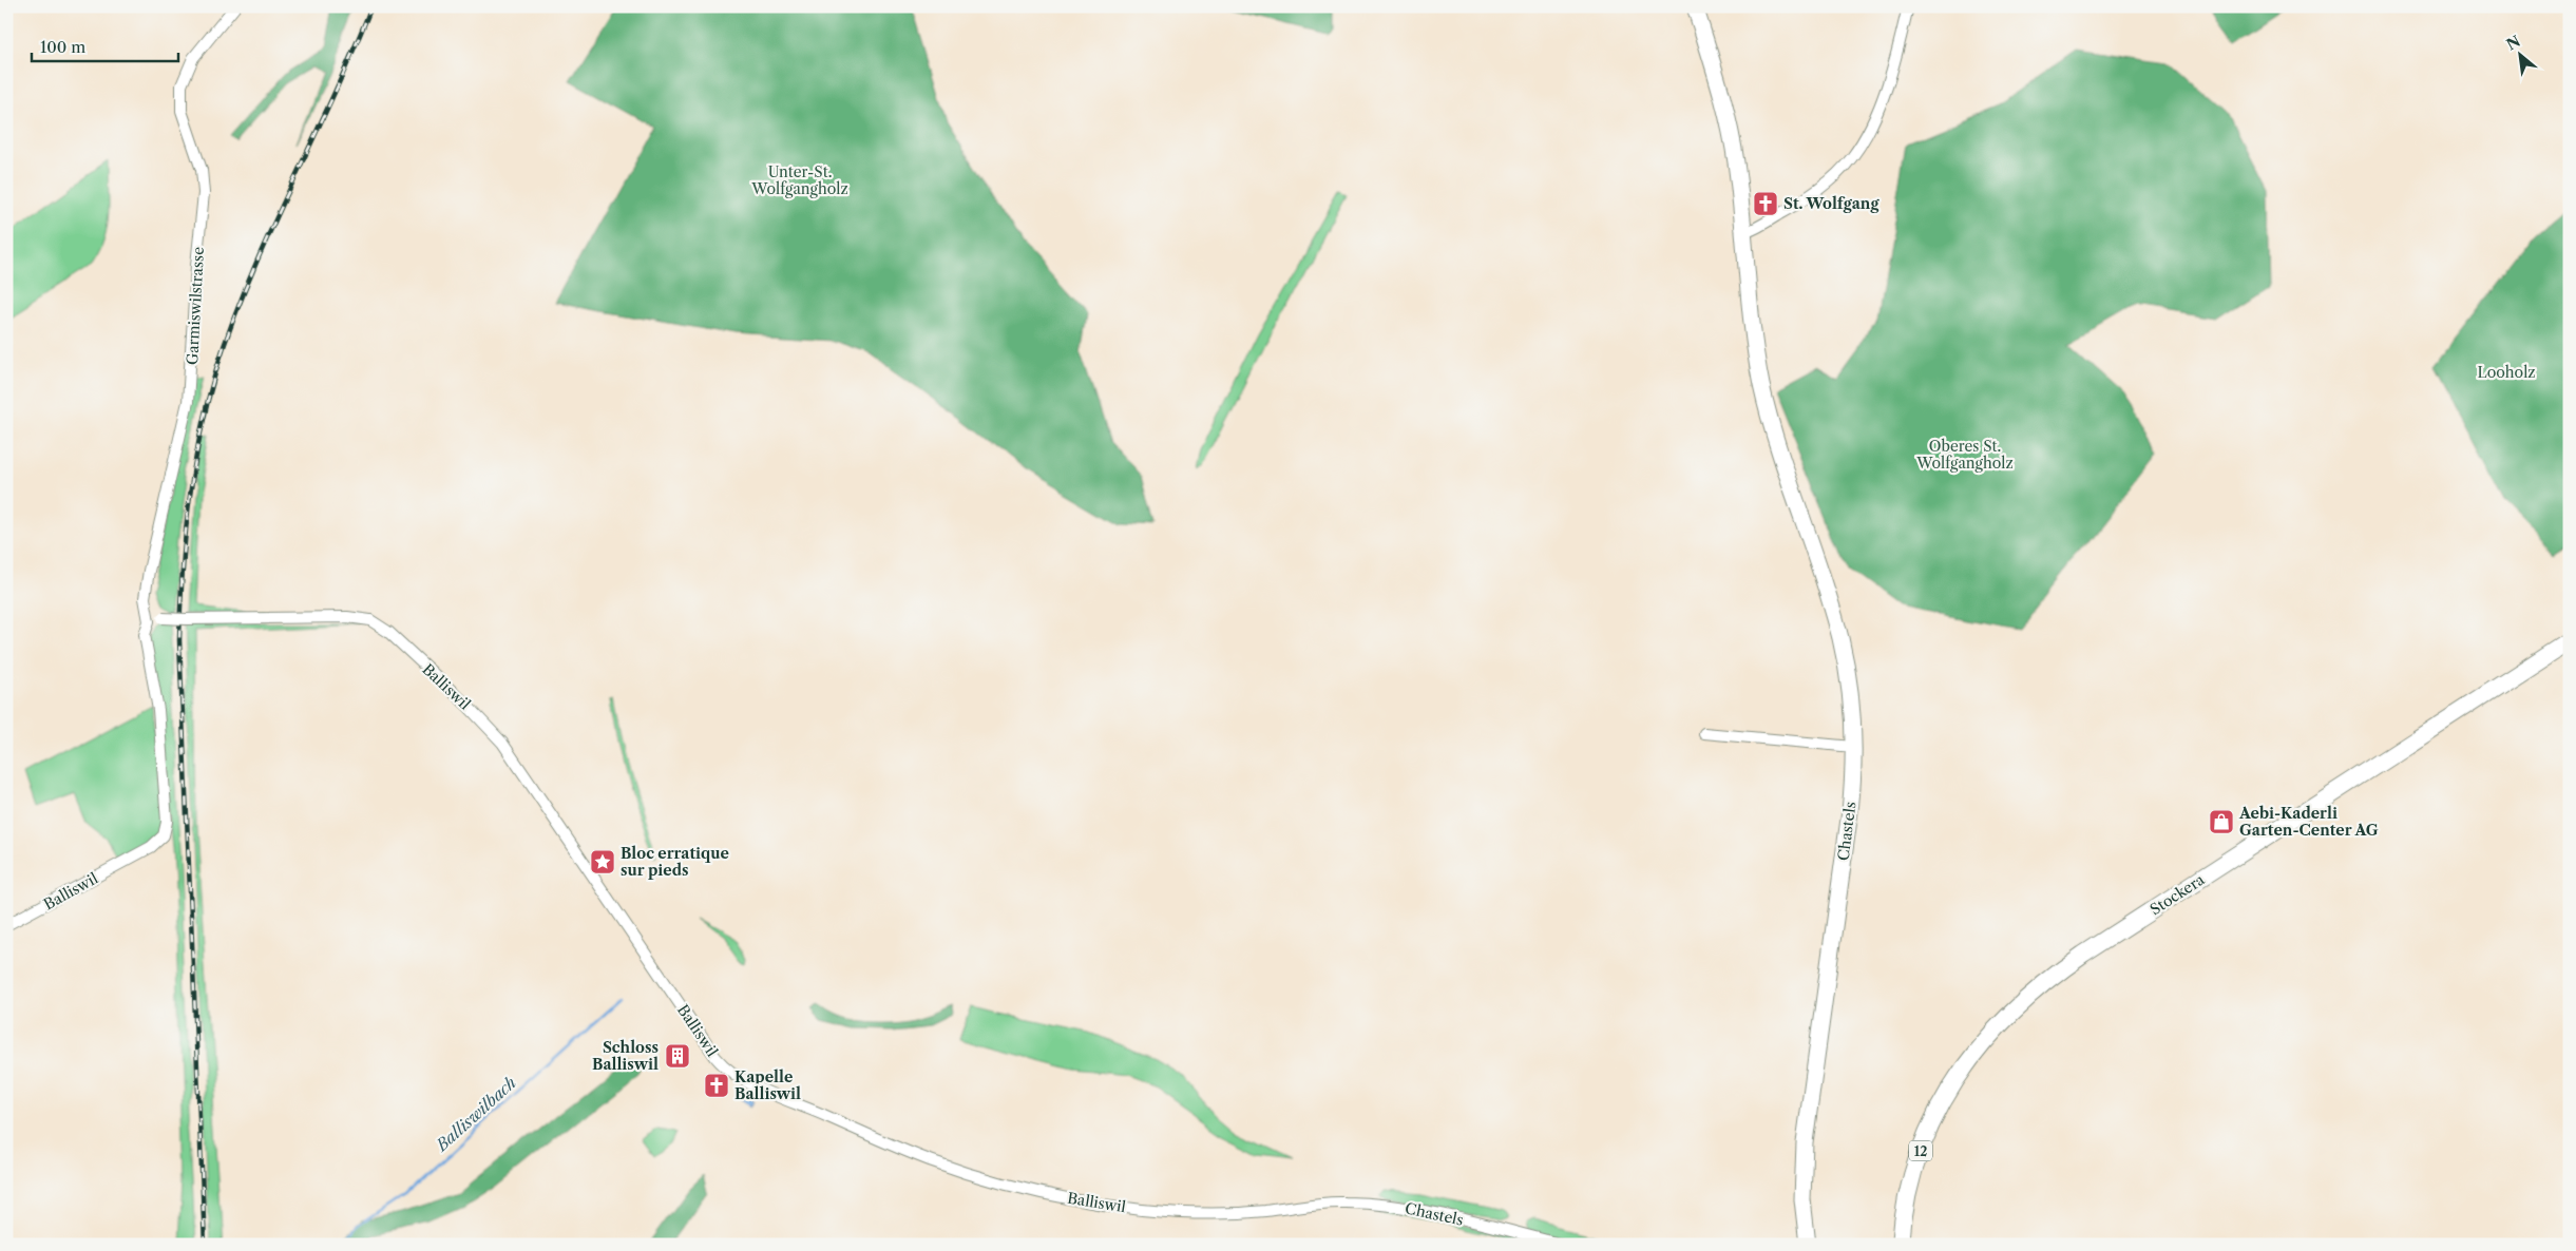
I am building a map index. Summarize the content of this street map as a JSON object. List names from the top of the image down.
{
  "streets": {
    "main road": ["Chastels", "Stockera", "12"],
    "street": ["Garmiswilstrasse", "Balliswil"]
  },
  "crossings": [
    ["Garmiswilstrasse", "Balliswil"],
    ["Balliswil", "Chastels"]
  ],
  "water": ["Balliswilbach"],
  "parks": ["Unter-St. Wolfgangholz", "Looholz", "Oberes St. Wolfgangholz"],
  "places": {
    "church": ["St. Wolfgang", "Kapelle Balliswil"],
    "shop": ["Aebi-Kaderli Garten-Center AG"],
    "place": ["Bloc erratique sur pieds"],
    "building": ["Schloss Balliswil"]
  },
  "scale_bar": "100 m",
  "north": "top left"
}
